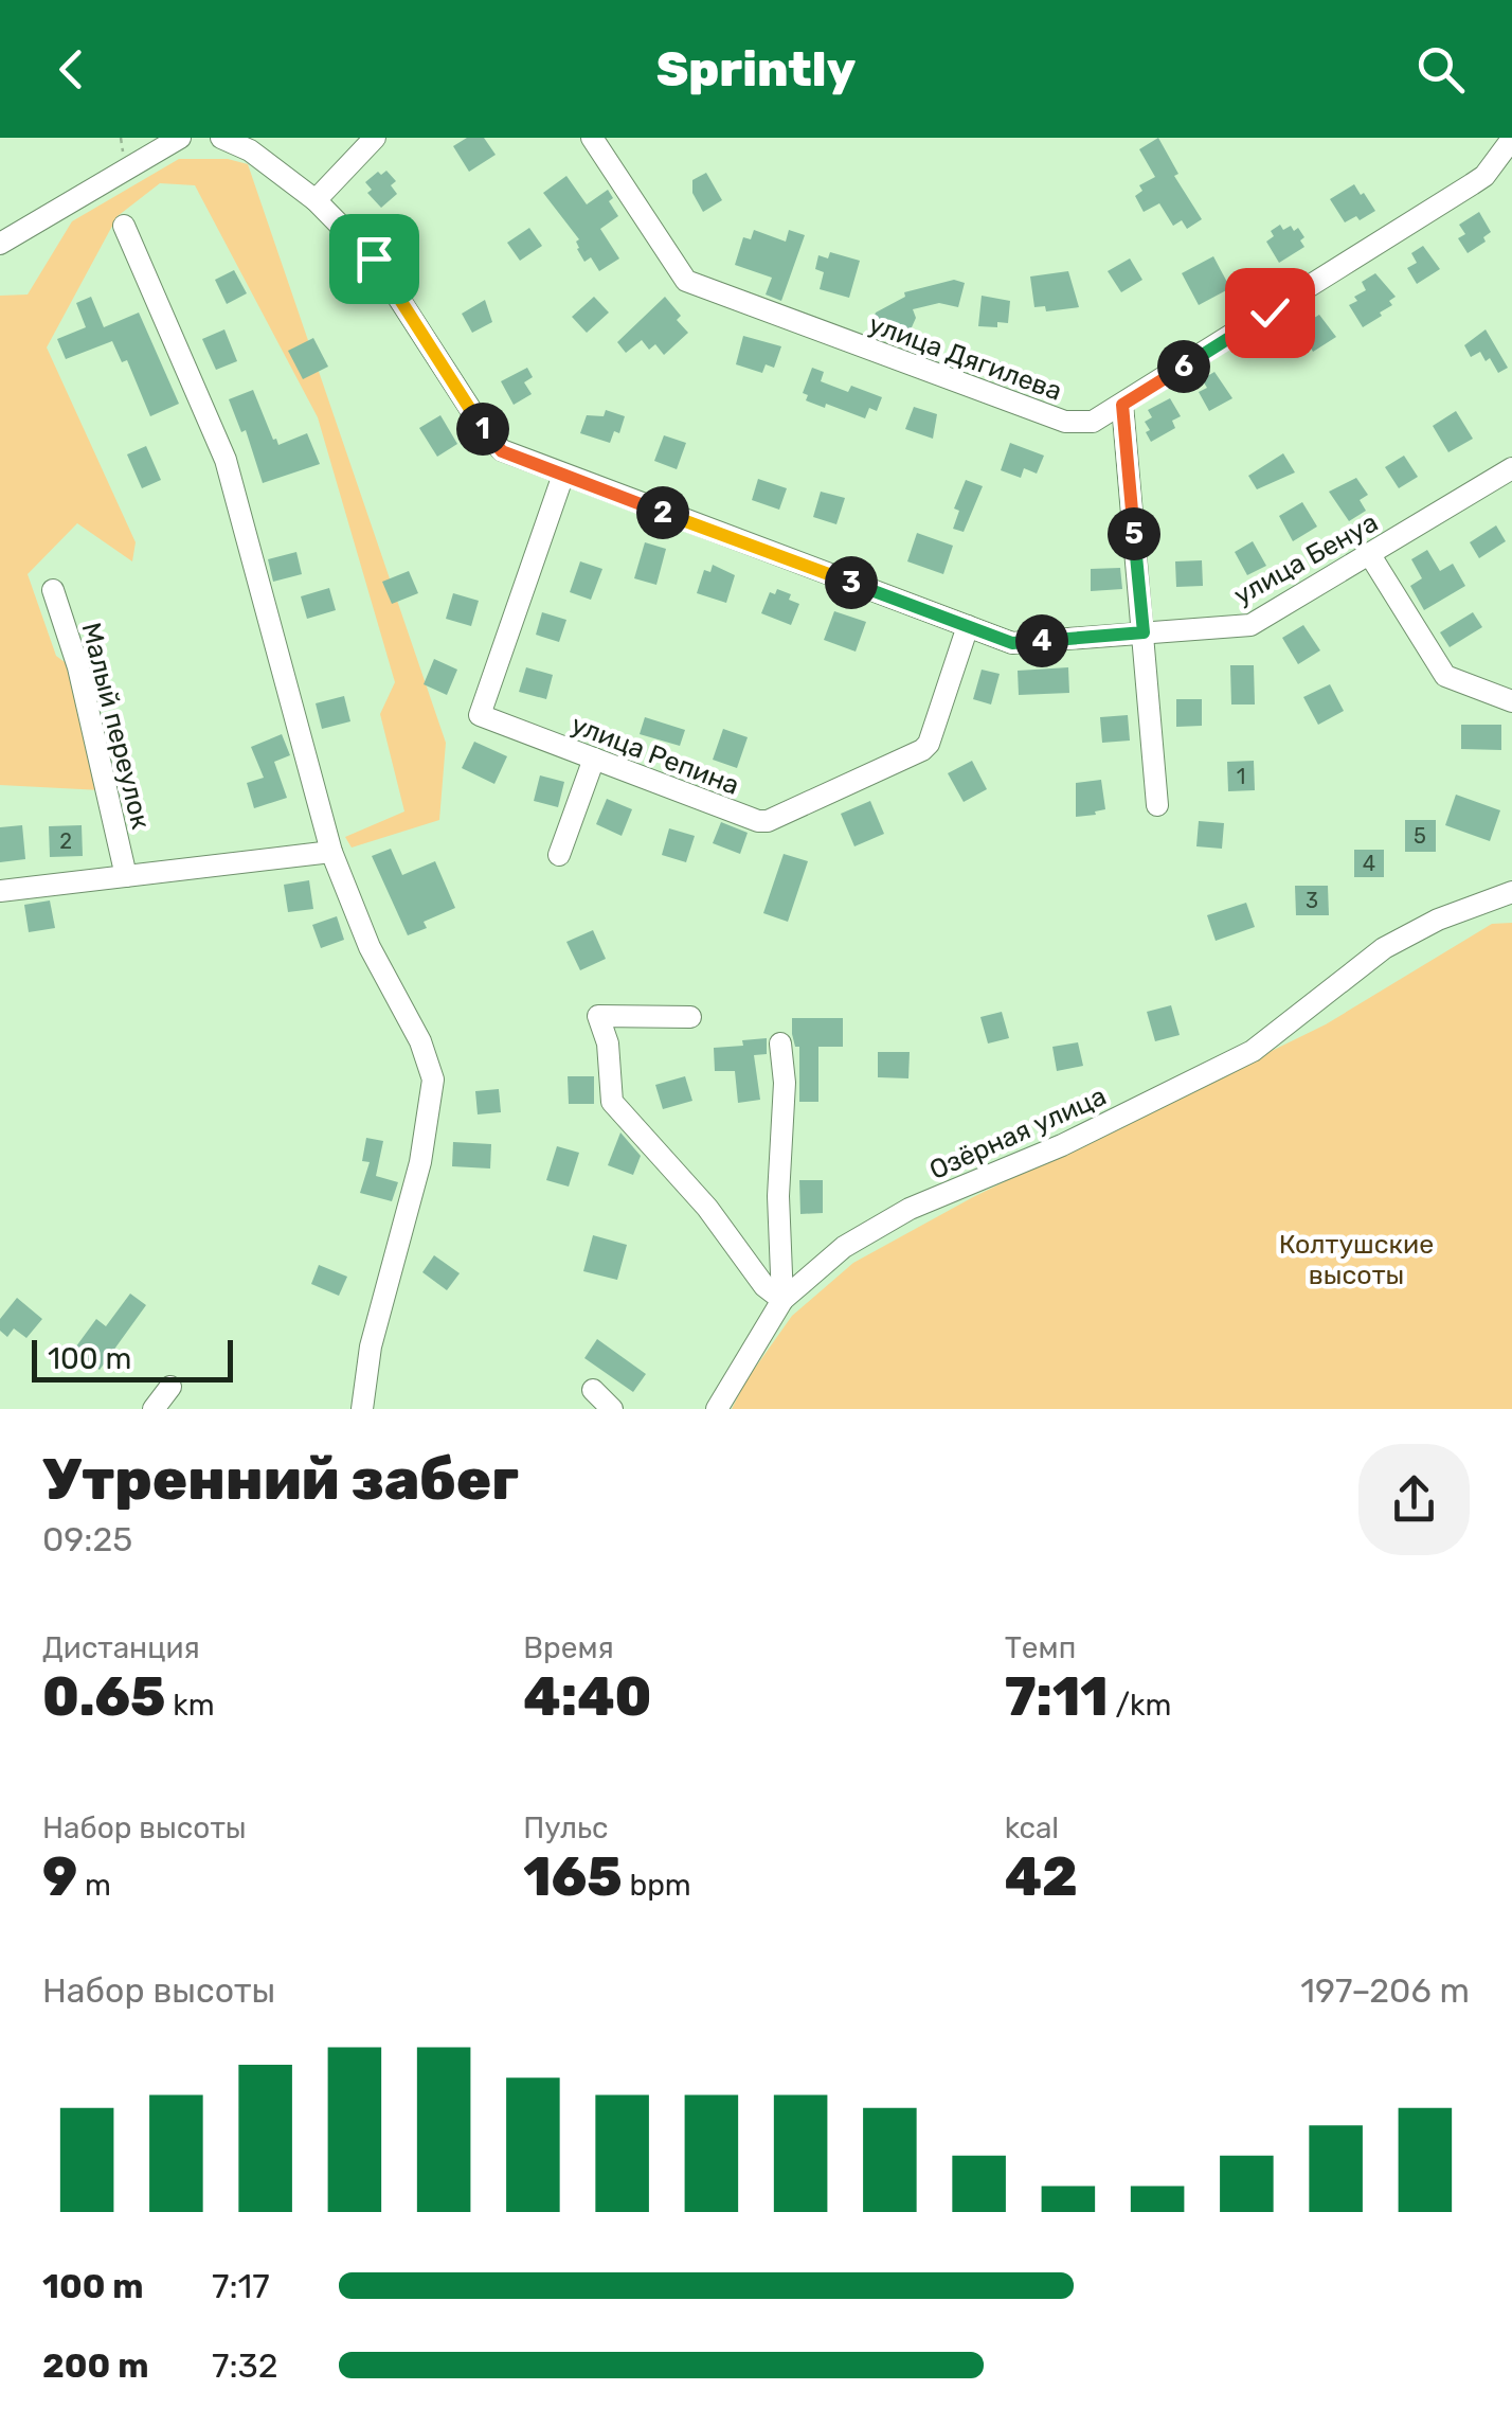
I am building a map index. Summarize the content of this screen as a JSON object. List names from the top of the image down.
{
  "streets": {
    "street": [
      "улица Дягилева",
      "улица Бенуа",
      "Малый переулок",
      "улица Репина",
      "Озёрная улица"
    ]
  },
  "crossings": [
    ["улица Бенуа", "улица Репина"]
  ],
  "parks": ["Колтушские высоты"],
  "house_numbers": [
    "1",
    "5",
    "2",
    "4",
    "3"
  ],
  "scale_bar": "100 m",
  "page": {
    "header": "Sprintly",
    "pins": [
      "6",
      "1",
      "2",
      "5",
      "3",
      "4"
    ],
    "scale": "100 m",
    "heading": ["Утренний забег", "09:25"],
    "stats": [
      ["Дистанция", "0.65 km"],
      ["Время", "4:40"],
      ["Темп", "7:11 /km"],
      ["Набор высоты", "9 m"],
      ["Пульс", "165 bpm"],
      ["kcal", "42"]
    ],
    "chart": ["Набор высоты", "197–206 m"],
    "list": [
      {
        "name": "100 m",
        "note": "7:17"
      },
      {
        "name": "200 m",
        "note": "7:32"
      }
    ]
  }
}
